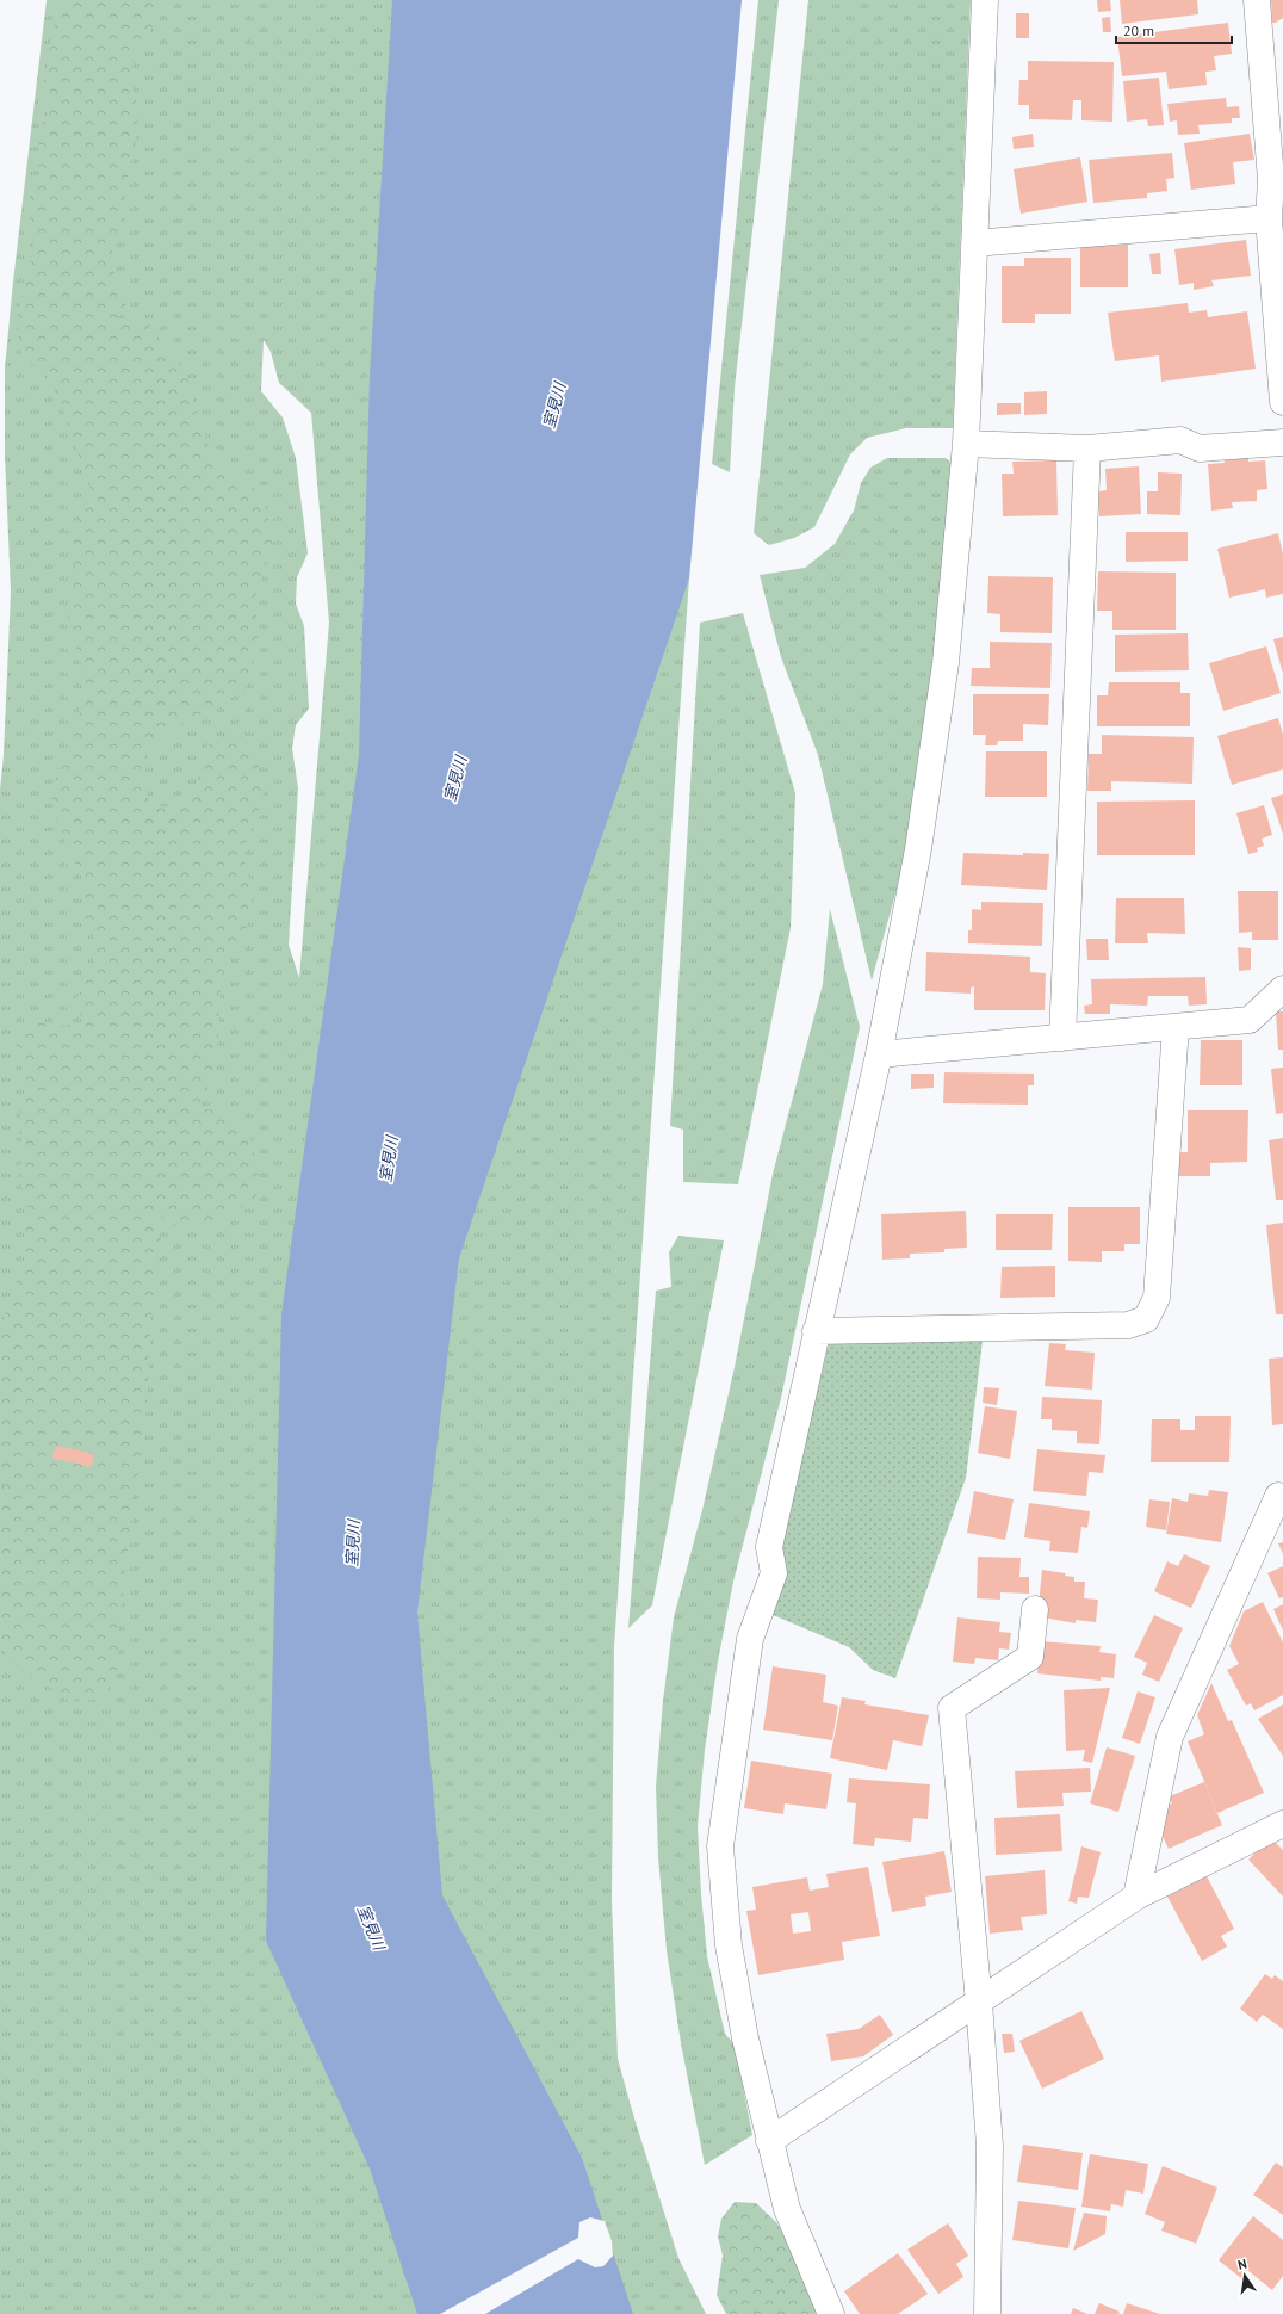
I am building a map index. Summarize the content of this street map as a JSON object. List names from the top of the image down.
{
  "water": ["室見川"],
  "scale_bar": "20 m",
  "north": "top"
}
